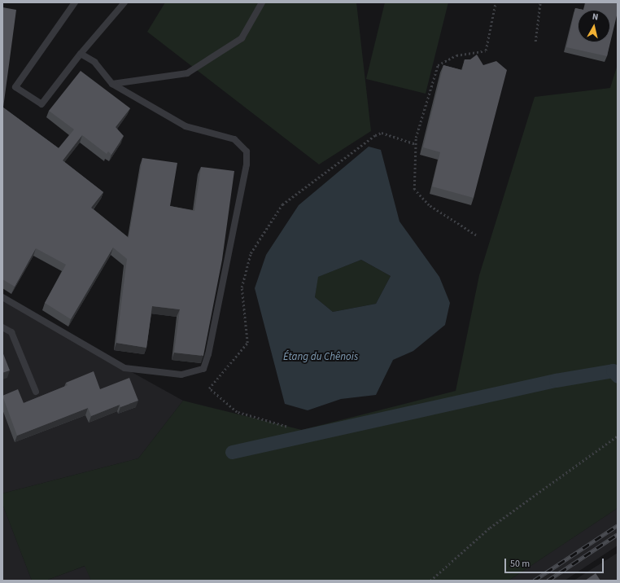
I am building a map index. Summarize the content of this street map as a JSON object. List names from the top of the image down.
{
  "water": ["Étang du Chênois"],
  "scale_bar": "50 m",
  "north": "top"
}
